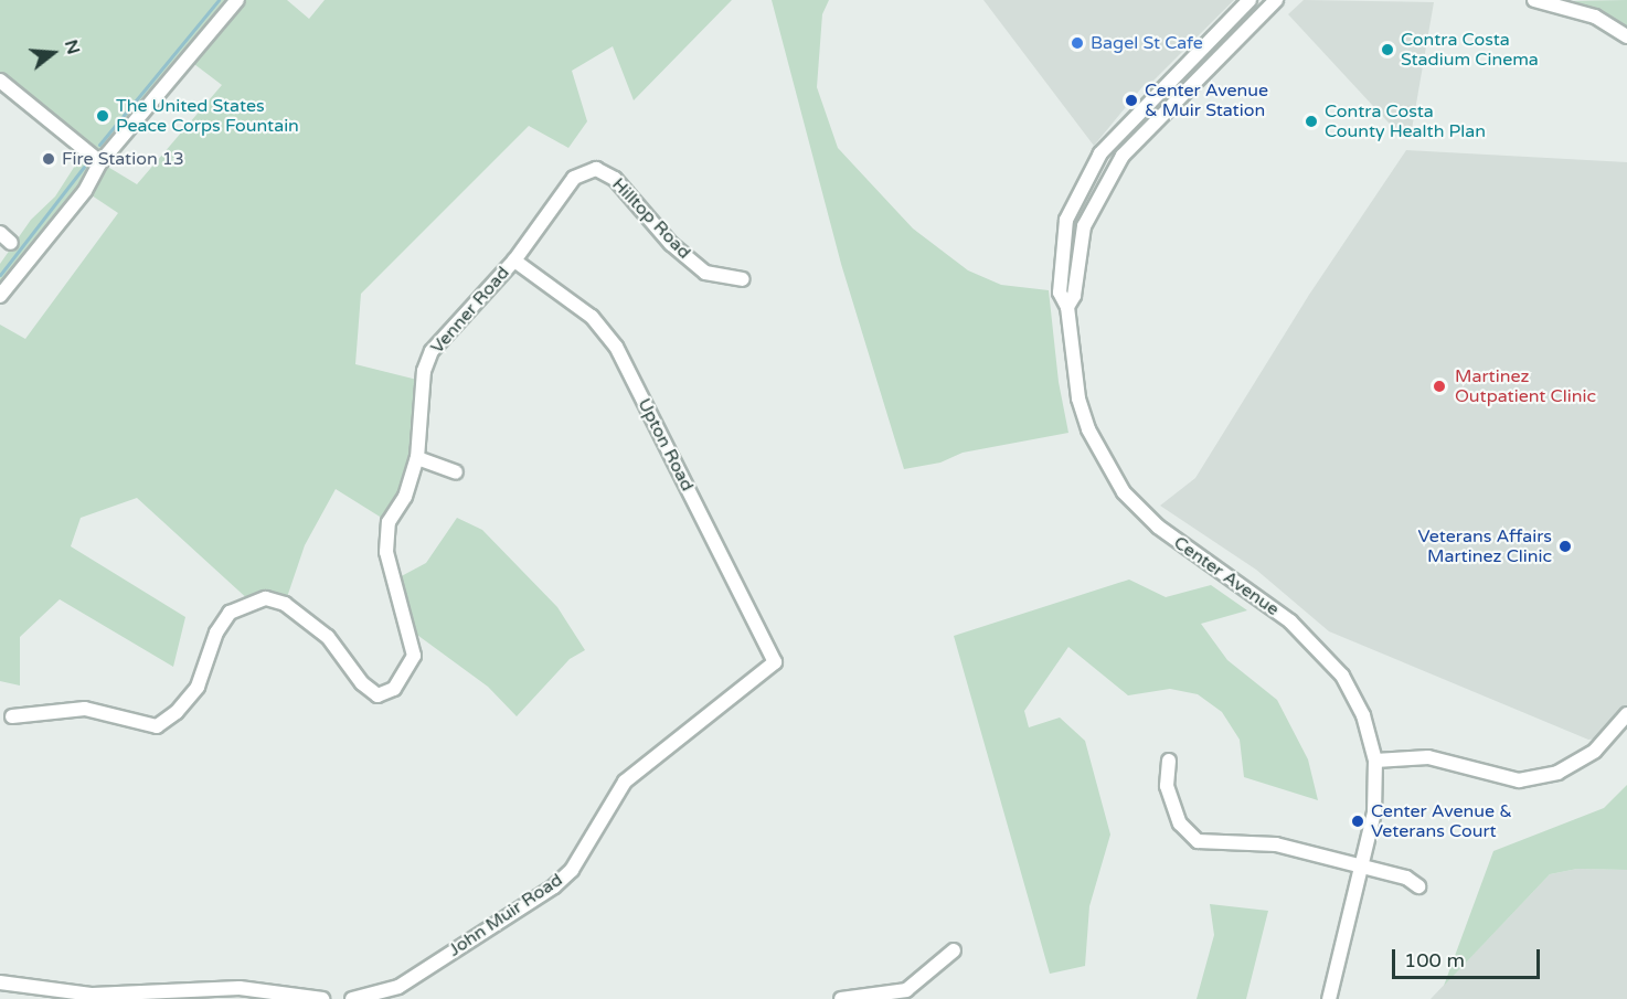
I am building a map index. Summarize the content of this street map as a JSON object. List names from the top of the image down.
{
  "streets": {
    "street": [
      "Hilltop Road",
      "Venner Road",
      "Upton Road",
      "Center Avenue",
      "John Muir Road"
    ]
  },
  "crossings": [
    ["Hilltop Road", "Venner Road"],
    ["Venner Road", "Upton Road"],
    ["Upton Road", "John Muir Road"]
  ],
  "places": [
    "Bagel St Cafe",
    "Contra Costa Stadium Cinema",
    "Center Avenue & Muir Station",
    "The United States Peace Corps Fountain",
    "Contra Costa County Health Plan",
    "Fire Station 13",
    "Martinez Outpatient Clinic",
    "Veterans Affairs Martinez Clinic",
    "Center Avenue & Veterans Court"
  ],
  "scale_bar": "100 m",
  "north": "right"
}
